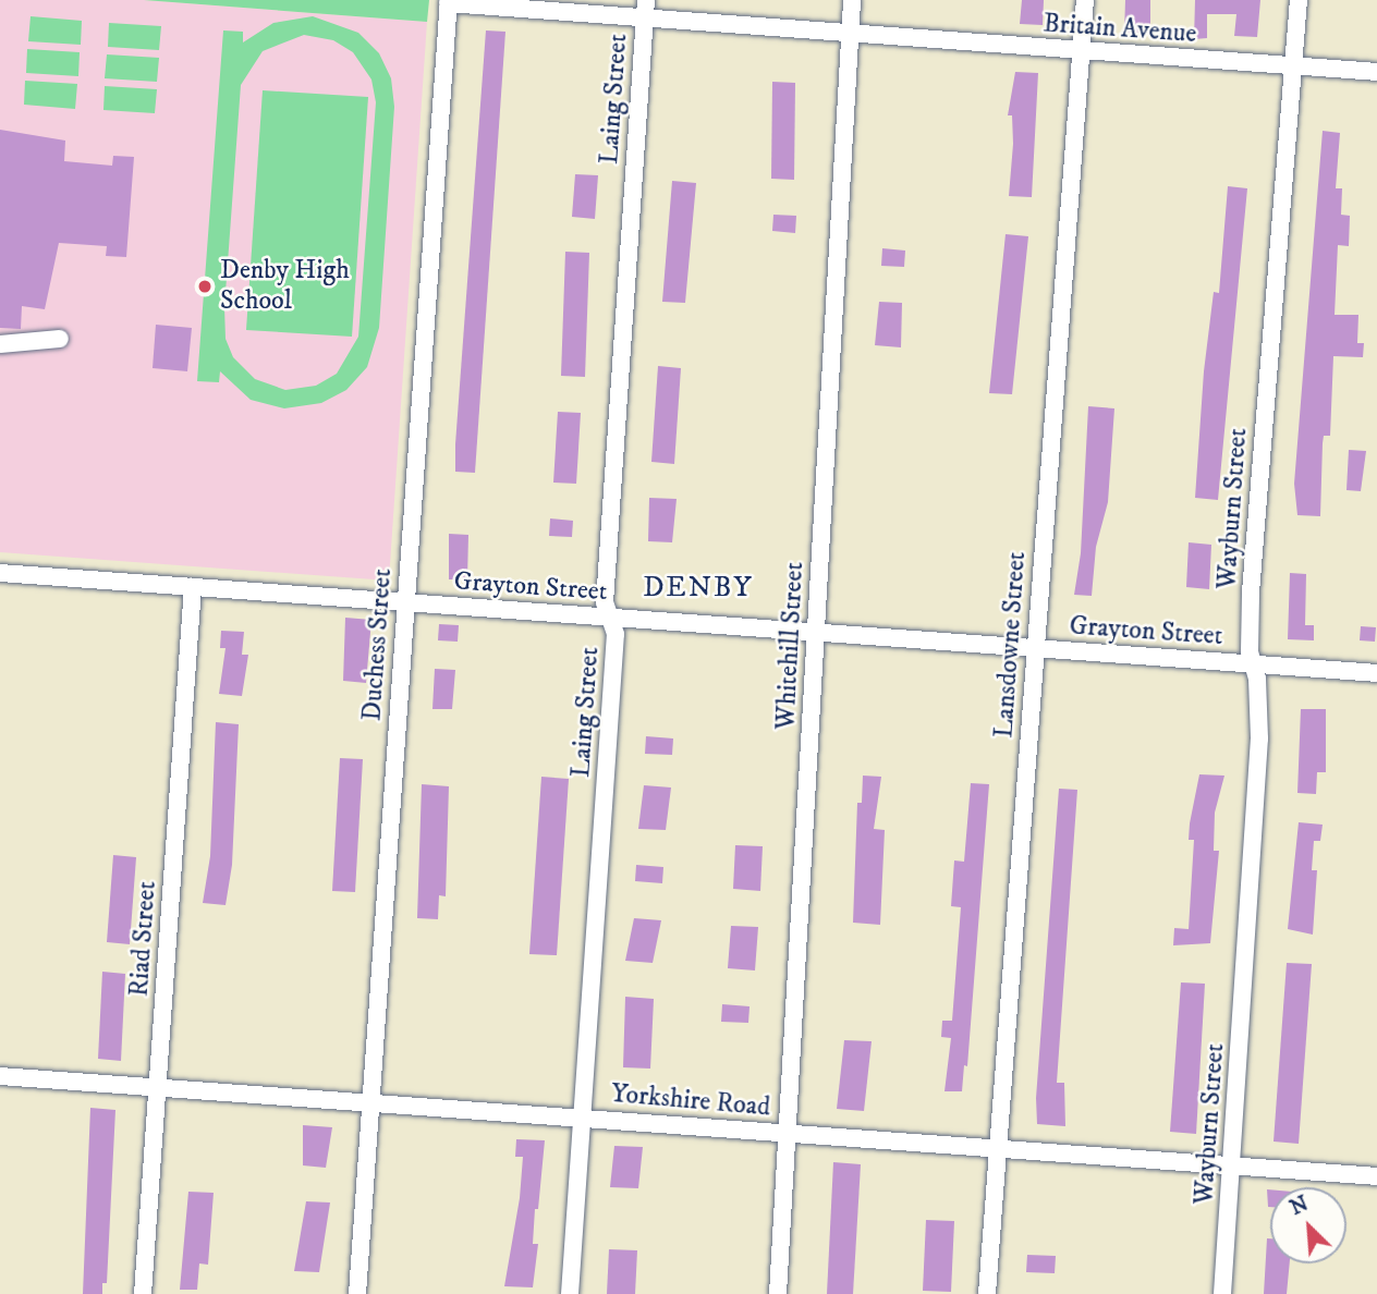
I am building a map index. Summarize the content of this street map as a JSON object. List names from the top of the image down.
{
  "streets": {
    "street": [
      "Britain Avenue",
      "Laing Street",
      "Wayburn Street",
      "Grayton Street",
      "Duchess Street",
      "Lansdowne Street",
      "Whitehill Street",
      "Riad Street",
      "Yorkshire Road"
    ]
  },
  "crossings": [
    ["Britain Avenue", "Laing Street"],
    ["Britain Avenue", "Wayburn Street"],
    ["Britain Avenue", "Duchess Street"],
    ["Britain Avenue", "Lansdowne Street"],
    ["Britain Avenue", "Whitehill Street"],
    ["Laing Street", "Grayton Street"],
    ["Laing Street", "Yorkshire Road"],
    ["Wayburn Street", "Grayton Street"],
    ["Wayburn Street", "Yorkshire Road"],
    ["Grayton Street", "Duchess Street"],
    ["Grayton Street", "Lansdowne Street"],
    ["Grayton Street", "Whitehill Street"],
    ["Grayton Street", "Riad Street"],
    ["Duchess Street", "Yorkshire Road"],
    ["Lansdowne Street", "Yorkshire Road"],
    ["Whitehill Street", "Yorkshire Road"],
    ["Riad Street", "Yorkshire Road"]
  ],
  "districts": ["DENBY"],
  "places": ["Denby High School"],
  "north": "top left"
}
